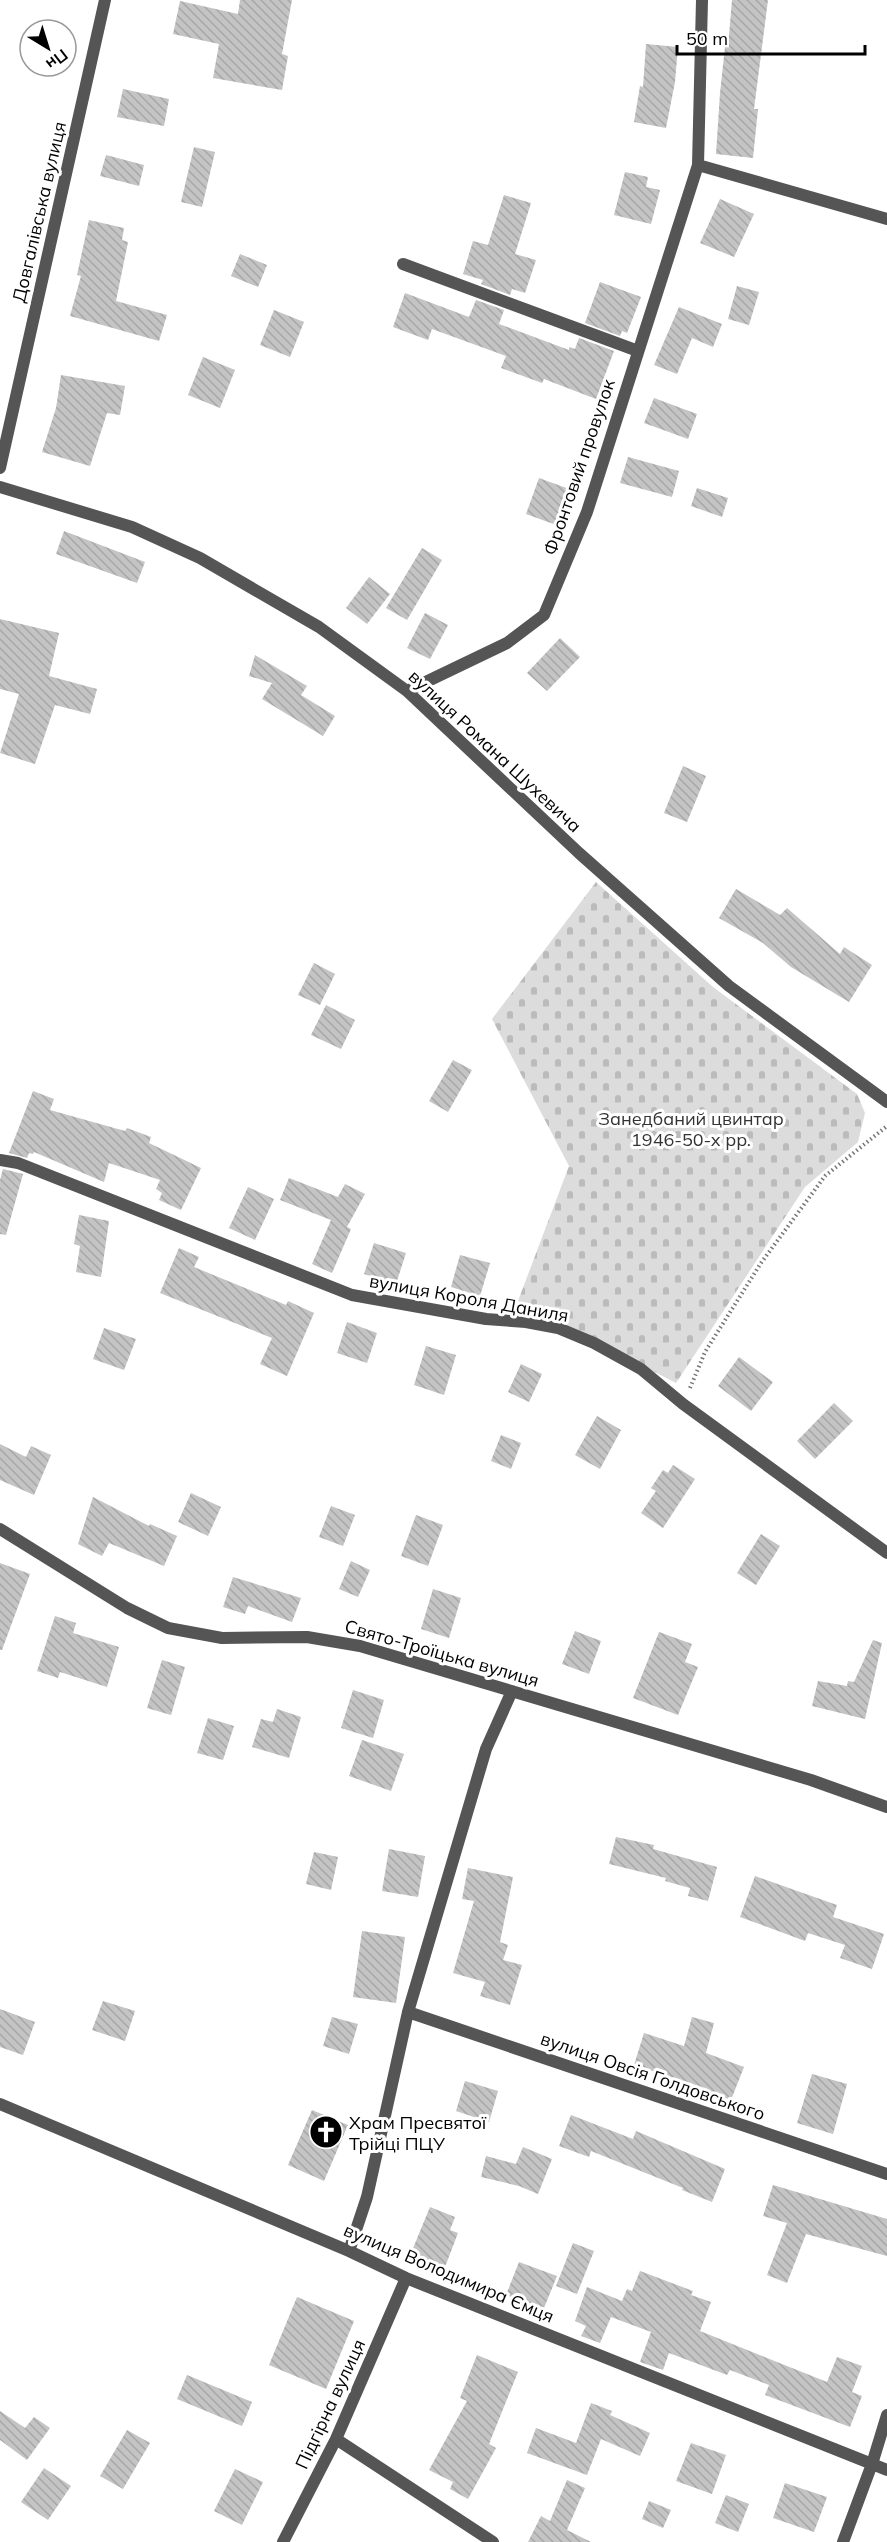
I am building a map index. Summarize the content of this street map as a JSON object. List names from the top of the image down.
{
  "streets": {
    "street": [
      "Довгалівська вулиця",
      "Фронтовий провулок",
      "вулиця Романа Шухевича",
      "вулиця Короля Даниля",
      "Свято-Троїцька вулиця",
      "вулиця Овсія Голдовського",
      "вулиця Володимира Ємця",
      "Підгірна вулиця"
    ]
  },
  "crossings": [
    ["Фронтовий провулок", "вулиця Романа Шухевича"],
    ["вулиця Володимира Ємця", "Підгірна вулиця"]
  ],
  "parks": ["Занедбаний цвинтар 1946-50-х рр."],
  "places": {
    "church": ["Храм Пресвятої Трійці ПЦУ"]
  },
  "scale_bar": "50 m",
  "north": "bottom right"
}
